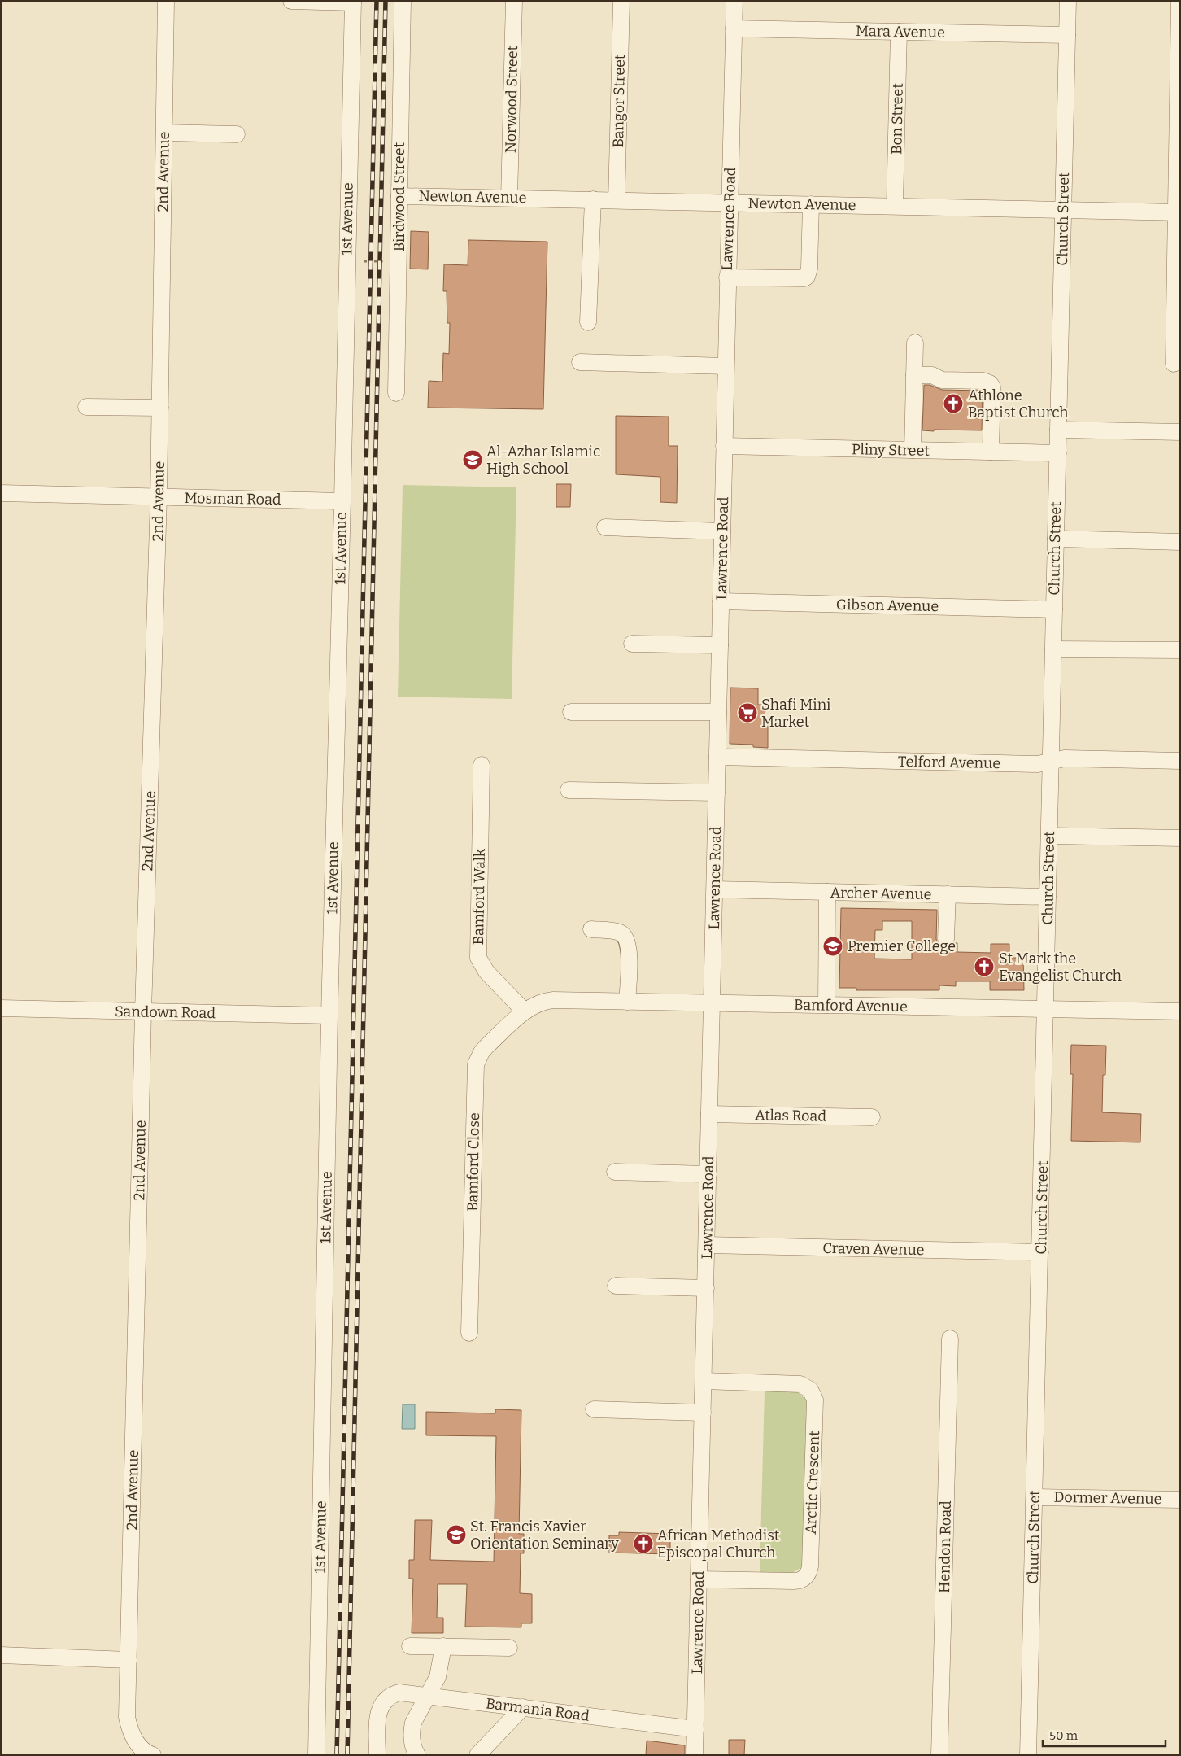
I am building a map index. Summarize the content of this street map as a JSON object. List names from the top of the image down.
{
  "streets": {
    "street": [
      "Mara Avenue",
      "Norwood Street",
      "Bangor Street",
      "Bon Street",
      "2nd Avenue",
      "Birdwood Street",
      "Newton Avenue",
      "1st Avenue",
      "Lawrence Road",
      "Church Street",
      "Pliny Street",
      "Mosman Road",
      "Gibson Avenue",
      "Telford Avenue",
      "Archer Avenue",
      "Bamford Walk",
      "Bamford Avenue",
      "Sandown Road",
      "Atlas Road",
      "Bamford Close",
      "Craven Avenue",
      "Arctic Crescent",
      "Dormer Avenue",
      "Hendon Road",
      "Barmania Road"
    ]
  },
  "crossings": [
    ["Mara Avenue", "Bon Street"],
    ["Mara Avenue", "Lawrence Road"],
    ["Mara Avenue", "Church Street"],
    ["Norwood Street", "Newton Avenue"],
    ["Bangor Street", "Newton Avenue"],
    ["Bon Street", "Newton Avenue"],
    ["2nd Avenue", "Mosman Road"],
    ["2nd Avenue", "Sandown Road"],
    ["Birdwood Street", "Newton Avenue"],
    ["Newton Avenue", "Lawrence Road"],
    ["Newton Avenue", "Church Street"],
    ["1st Avenue", "Mosman Road"],
    ["1st Avenue", "Sandown Road"],
    ["Lawrence Road", "Pliny Street"],
    ["Lawrence Road", "Gibson Avenue"],
    ["Lawrence Road", "Telford Avenue"],
    ["Lawrence Road", "Archer Avenue"],
    ["Lawrence Road", "Bamford Avenue"],
    ["Lawrence Road", "Atlas Road"],
    ["Lawrence Road", "Craven Avenue"],
    ["Lawrence Road", "Arctic Crescent"],
    ["Lawrence Road", "Barmania Road"],
    ["Church Street", "Pliny Street"],
    ["Church Street", "Gibson Avenue"],
    ["Church Street", "Telford Avenue"],
    ["Church Street", "Archer Avenue"],
    ["Church Street", "Bamford Avenue"],
    ["Church Street", "Craven Avenue"],
    ["Church Street", "Dormer Avenue"],
    ["Bamford Walk", "Bamford Avenue"],
    ["Bamford Walk", "Bamford Close"],
    ["Bamford Avenue", "Bamford Close"]
  ],
  "places": {
    "church": ["Athlone Baptist Church", "St Mark the Evangelist Church", "African Methodist Episcopal Church"],
    "school or university": ["Al-Azhar Islamic High School", "Premier College", "St. Francis Xavier Orientation Seminary"],
    "supermarket": ["Shafi Mini Market"]
  },
  "scale_bar": "50 m"
}
